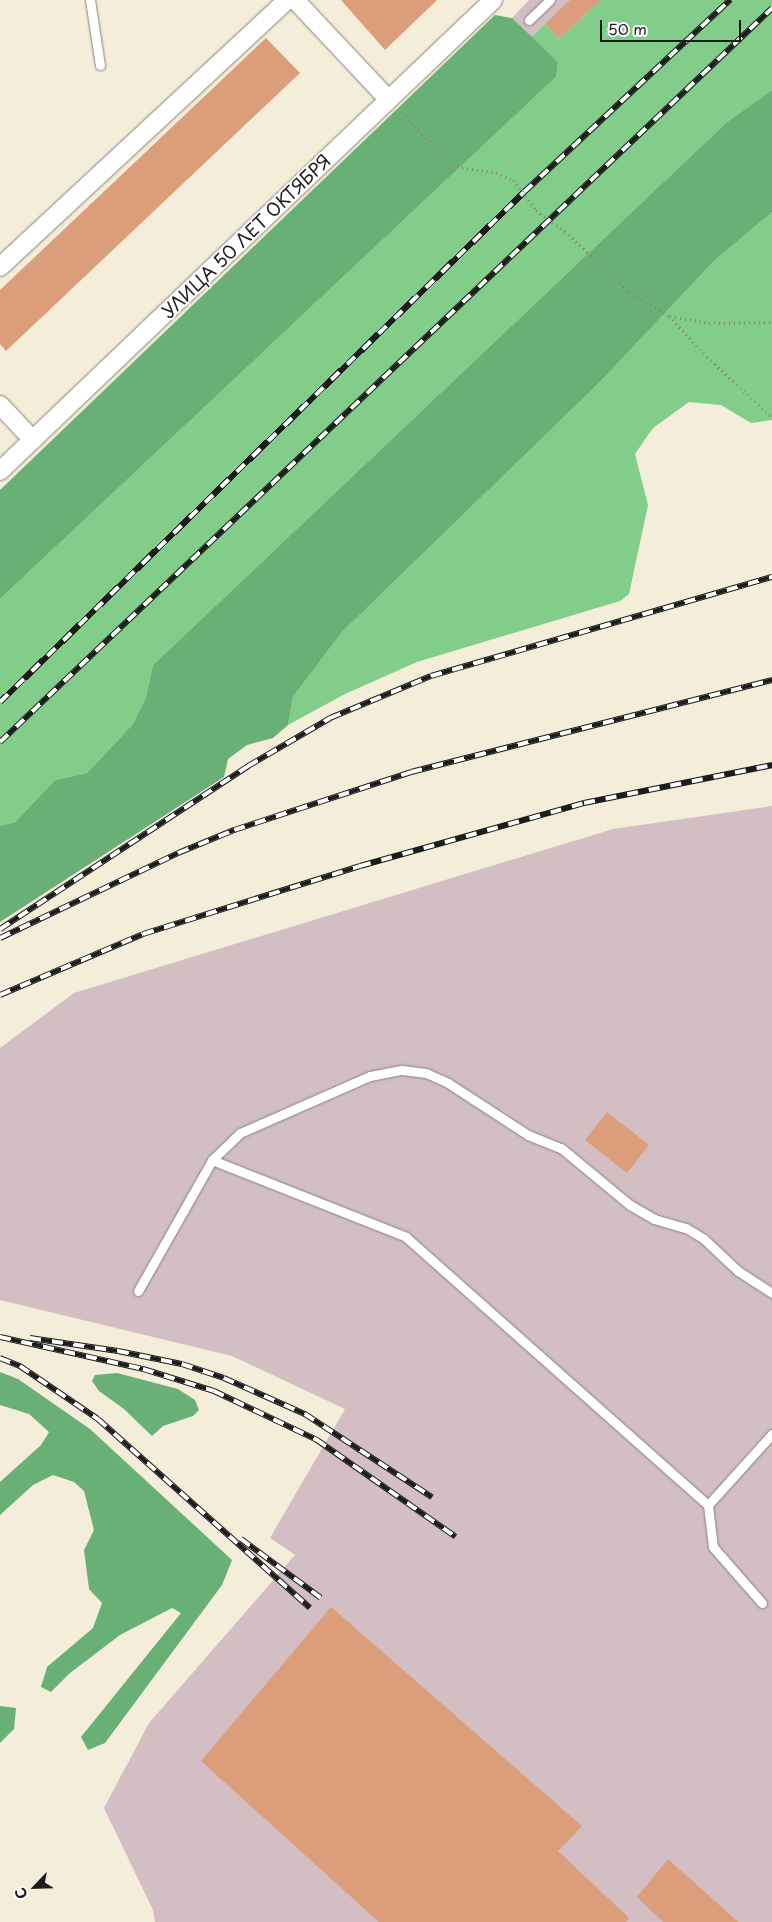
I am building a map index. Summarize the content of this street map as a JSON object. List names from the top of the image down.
{
  "streets": {
    "street": ["УЛИЦА 50 ЛЕТ ОКТЯБРЯ"]
  },
  "scale_bar": "50 m",
  "north": "bottom left"
}
